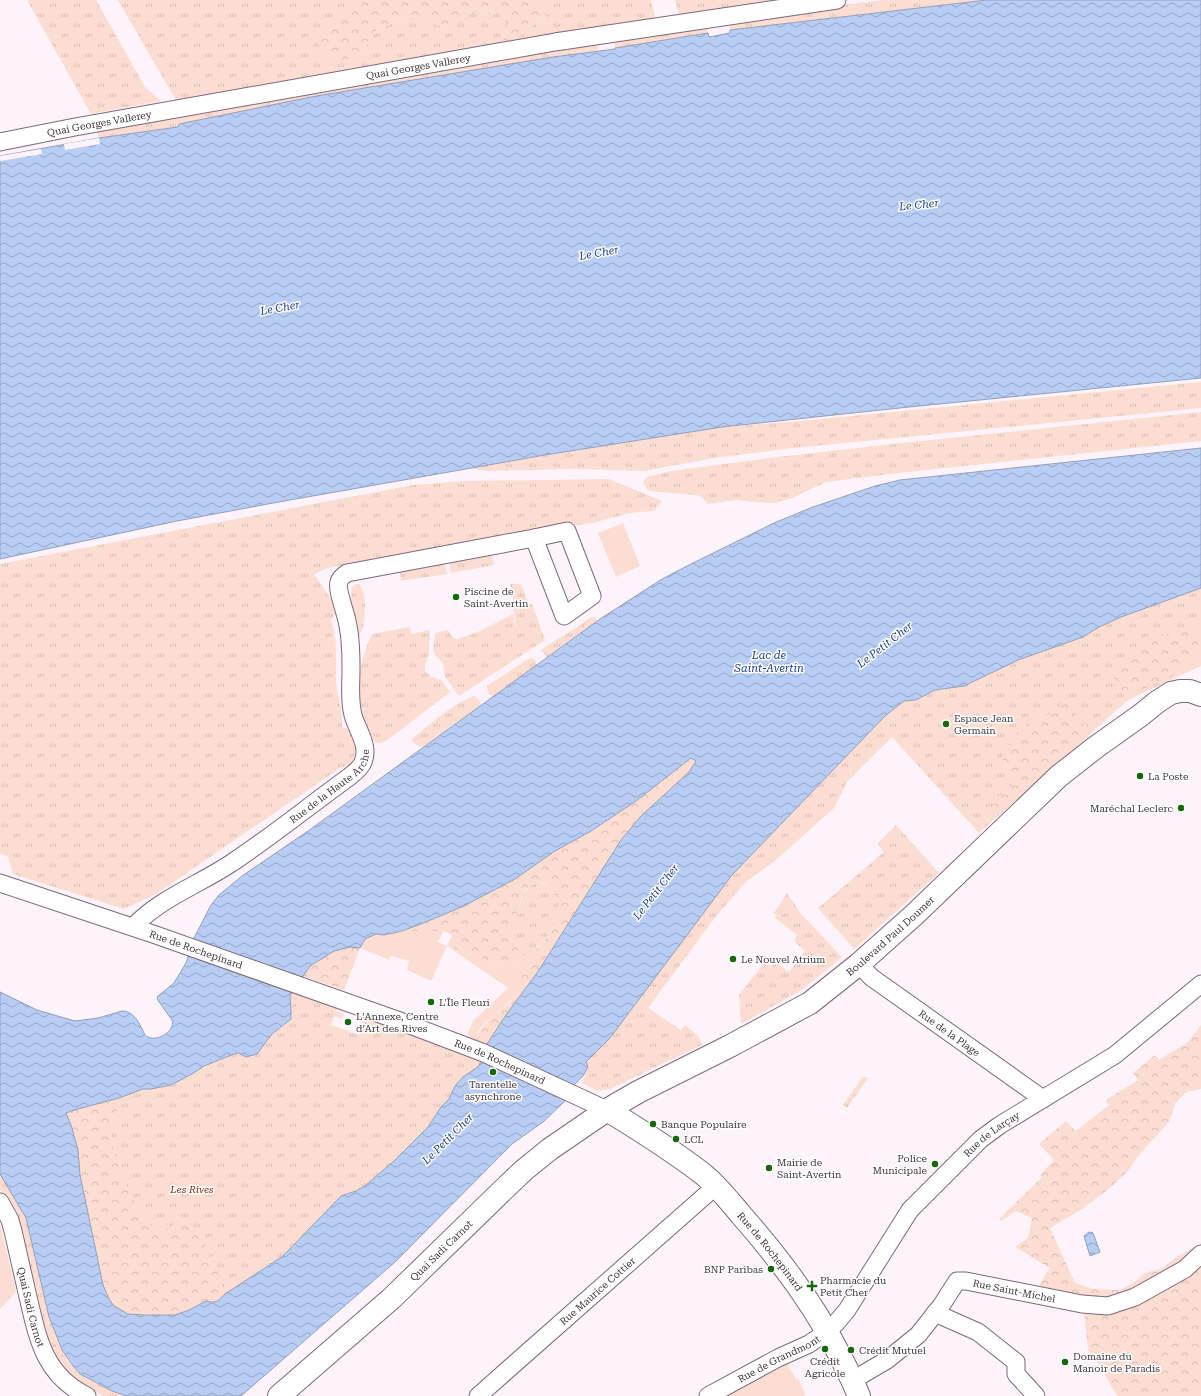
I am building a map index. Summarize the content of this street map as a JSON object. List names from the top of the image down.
{
  "streets": {
    "main road": ["Boulevard Paul Doumer", "Rue de Rochepinard", "Quai Sadi Carnot"],
    "street": [
      "Quai Georges Vallerey",
      "Rue de la Haute Arche",
      "Rue de la Plage",
      "Rue de Larçay",
      "Rue Saint-Michel",
      "Rue Maurice Cottier",
      "Rue de Grandmont"
    ]
  },
  "crossings": [
    ["Rue de la Haute Arche", "Rue de Rochepinard"],
    ["Boulevard Paul Doumer", "Rue de Rochepinard"],
    ["Boulevard Paul Doumer", "Rue de la Plage"],
    ["Boulevard Paul Doumer", "Quai Sadi Carnot"],
    ["Rue de Rochepinard", "Rue de Larçay"],
    ["Rue de Rochepinard", "Quai Sadi Carnot"],
    ["Rue de Rochepinard", "Rue Saint-Michel"],
    ["Rue de Rochepinard", "Rue Maurice Cottier"],
    ["Rue de Rochepinard", "Rue de Grandmont"],
    ["Rue de la Plage", "Rue de Larçay"],
    ["Rue de Larçay", "Rue de Grandmont"]
  ],
  "water": ["Le Cher", "Le Petit Cher", "Lac de Saint-Avertin"],
  "parks": ["Les Rives"],
  "places": {
    "other": [
      "Piscine de Saint-Avertin",
      "Espace Jean Germain",
      "La Poste",
      "Maréchal Leclerc",
      "Le Nouvel Atrium",
      "L'Île Fleuri",
      "LʼAnnexe, Centre dʼArt des Rives",
      "Tarentelle asynchrone",
      "Banque Populaire",
      "LCL",
      "Police Municipale",
      "Mairie de Saint-Avertin",
      "BNP Paribas",
      "Crédit Agricole",
      "Crédit Mutuel",
      "Domaine du Manoir de Paradis"
    ],
    "health": ["Pharmacie du Petit Cher"]
  }
}
